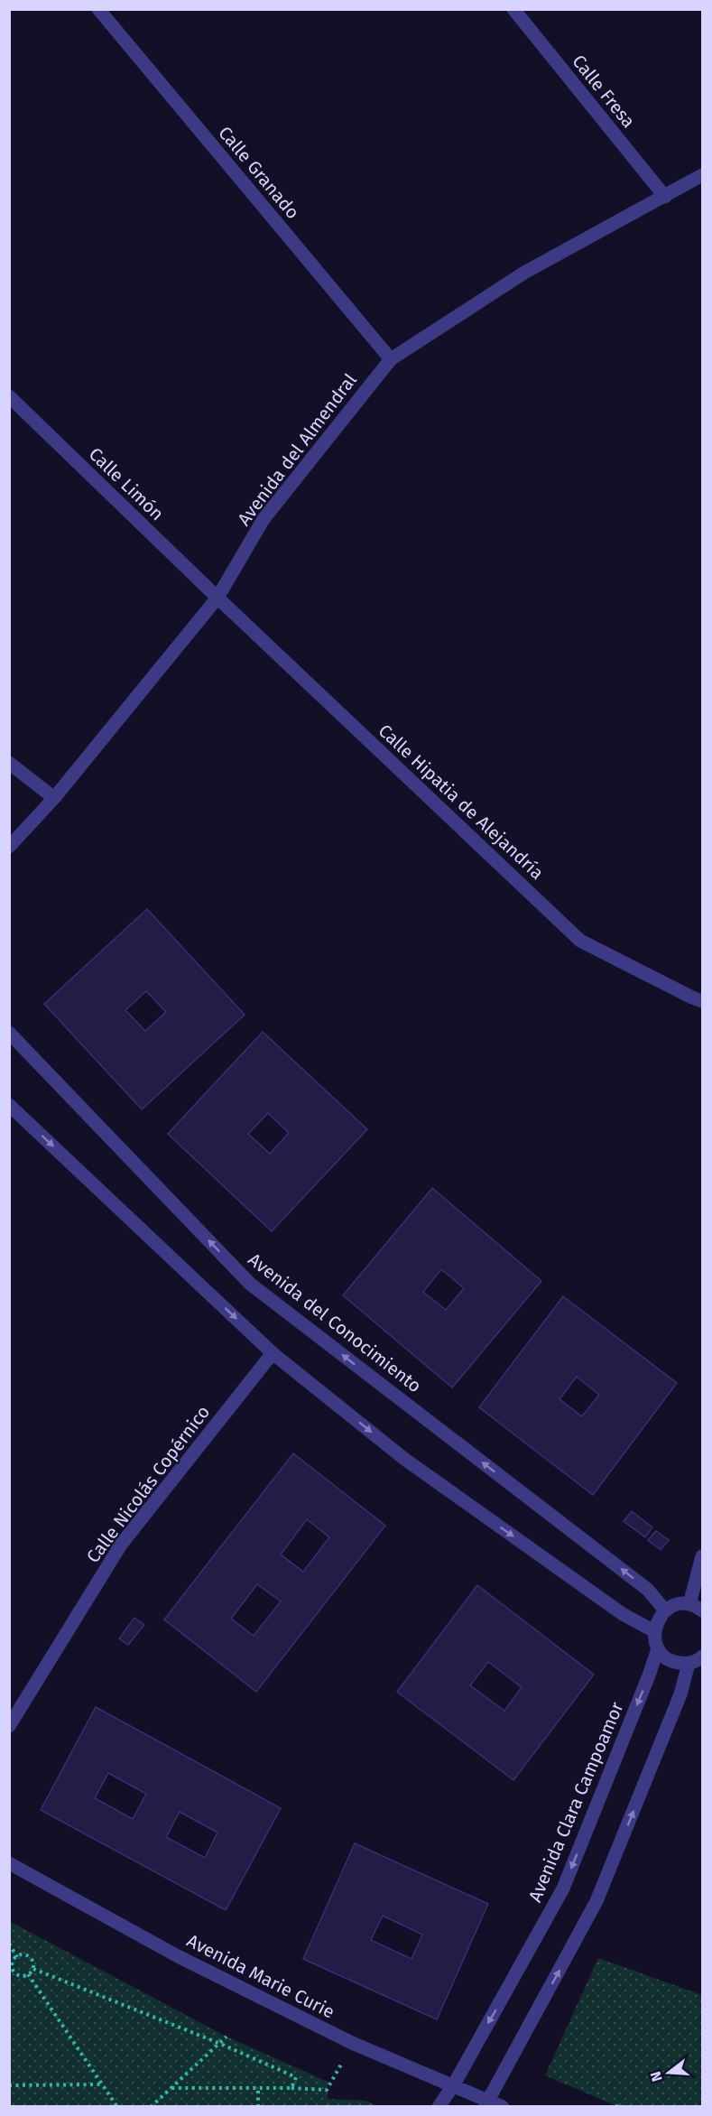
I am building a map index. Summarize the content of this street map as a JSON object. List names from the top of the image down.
{
  "streets": {
    "street": [
      "Calle Fresa",
      "Calle Granado",
      "Avenida del Almendral",
      "Calle Limón",
      "Calle Hipatia de Alejandría",
      "Avenida del Conocimiento",
      "Calle Nicolás Copérnico",
      "Avenida Clara Campoamor",
      "Avenida Marie Curie"
    ]
  },
  "crossings": [
    ["Calle Fresa", "Avenida del Almendral"],
    ["Calle Granado", "Avenida del Almendral"],
    ["Avenida del Almendral", "Calle Limón"],
    ["Avenida del Almendral", "Calle Hipatia de Alejandría"],
    ["Calle Limón", "Calle Hipatia de Alejandría"],
    ["Avenida Clara Campoamor", "Avenida Marie Curie"]
  ],
  "north": "left"
}
